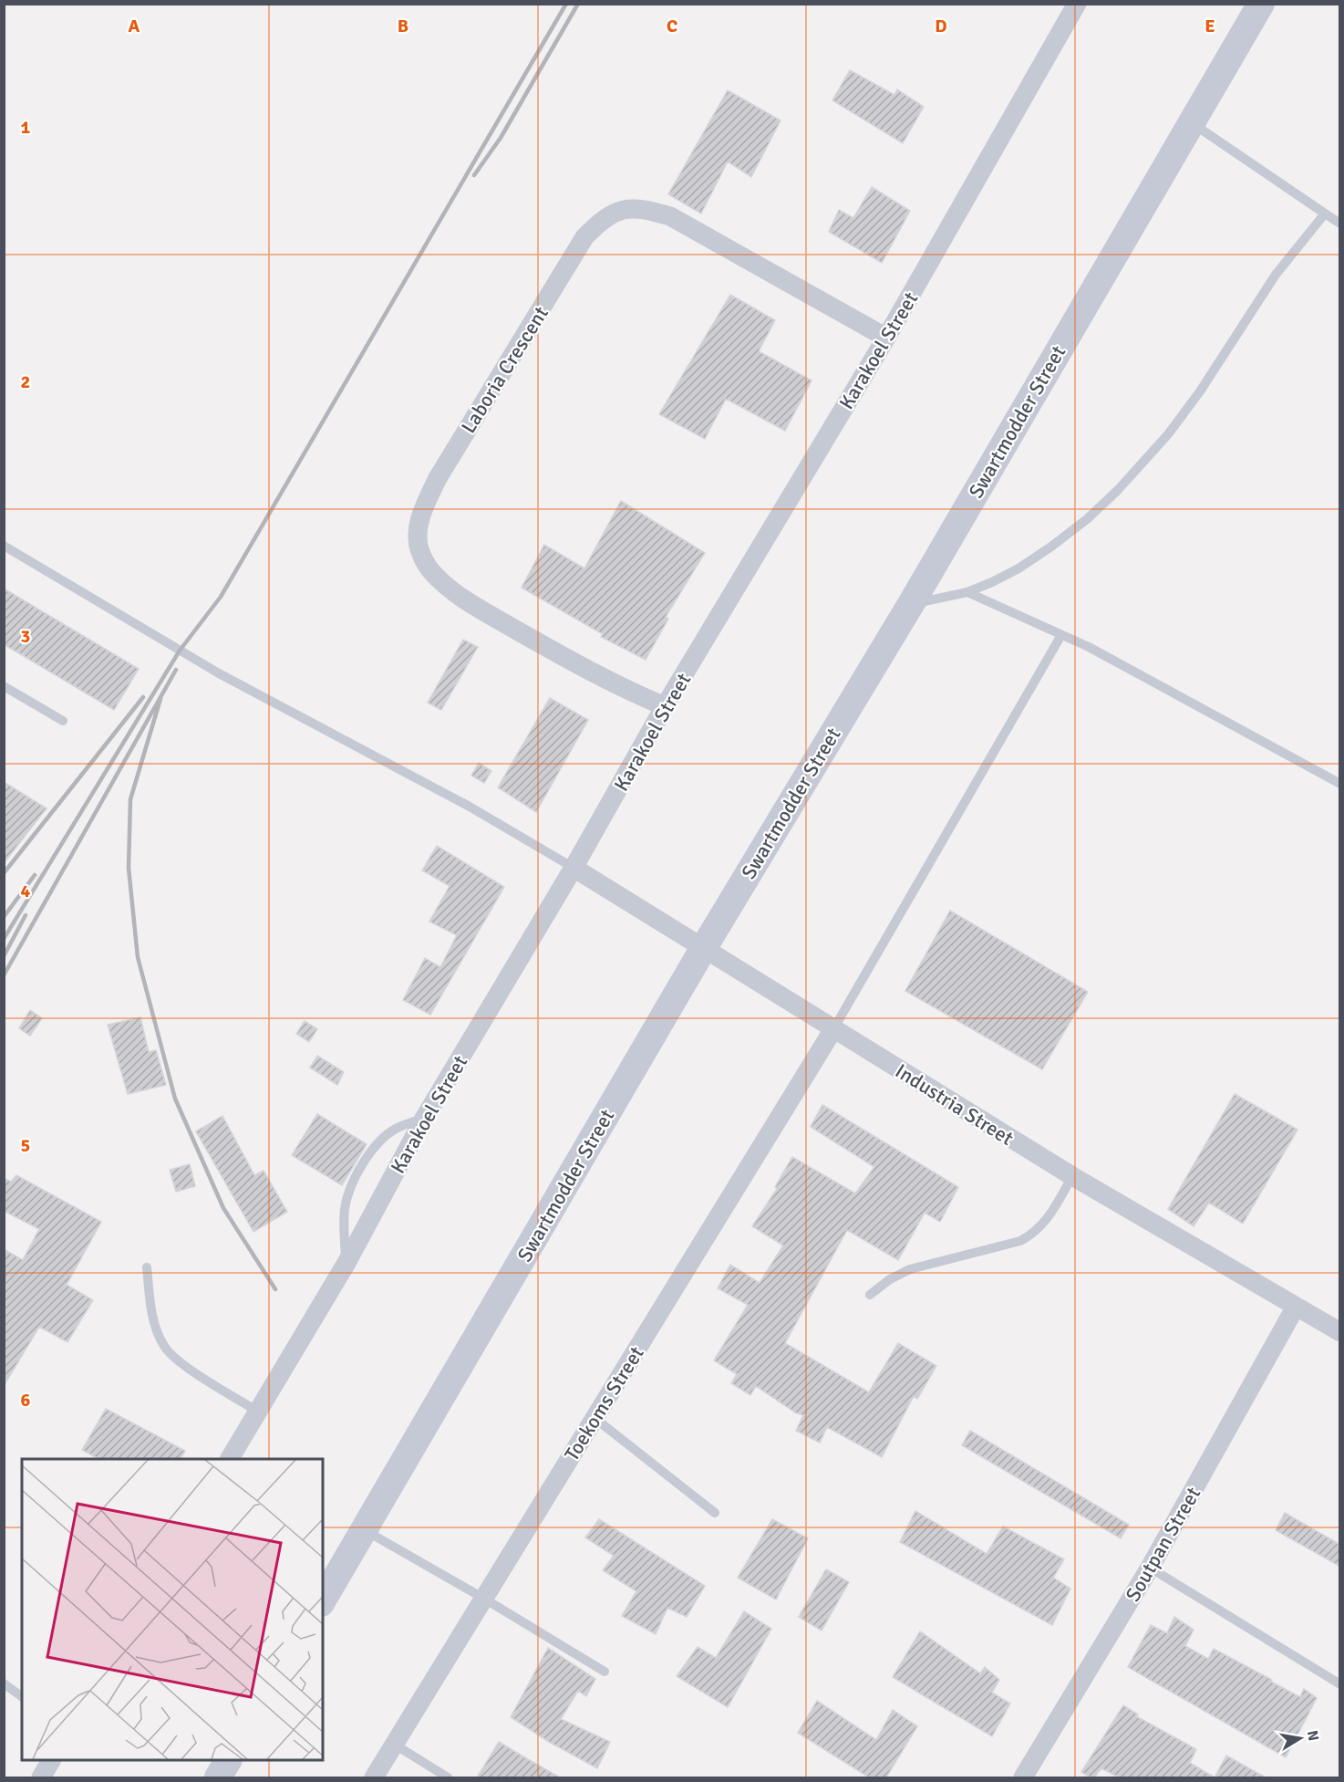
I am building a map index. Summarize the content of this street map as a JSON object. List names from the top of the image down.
{
  "streets": {
    "main road": ["Swartmodder Street"],
    "street": [
      "Karakoel Street",
      "Laboria Crescent",
      "Industria Street",
      "Toekoms Street",
      "Soutpan Street"
    ]
  },
  "crossings": [
    ["Karakoel Street", "Laboria Crescent"],
    ["Karakoel Street", "Industria Street"],
    ["Swartmodder Street", "Industria Street"],
    ["Industria Street", "Toekoms Street"],
    ["Industria Street", "Soutpan Street"]
  ],
  "north": "right",
  "grid": {
    "columns": [
      "A",
      "B",
      "C",
      "D",
      "E"
    ],
    "rows": [
      "1",
      "2",
      "3",
      "4",
      "5",
      "6"
    ]
  }
}
